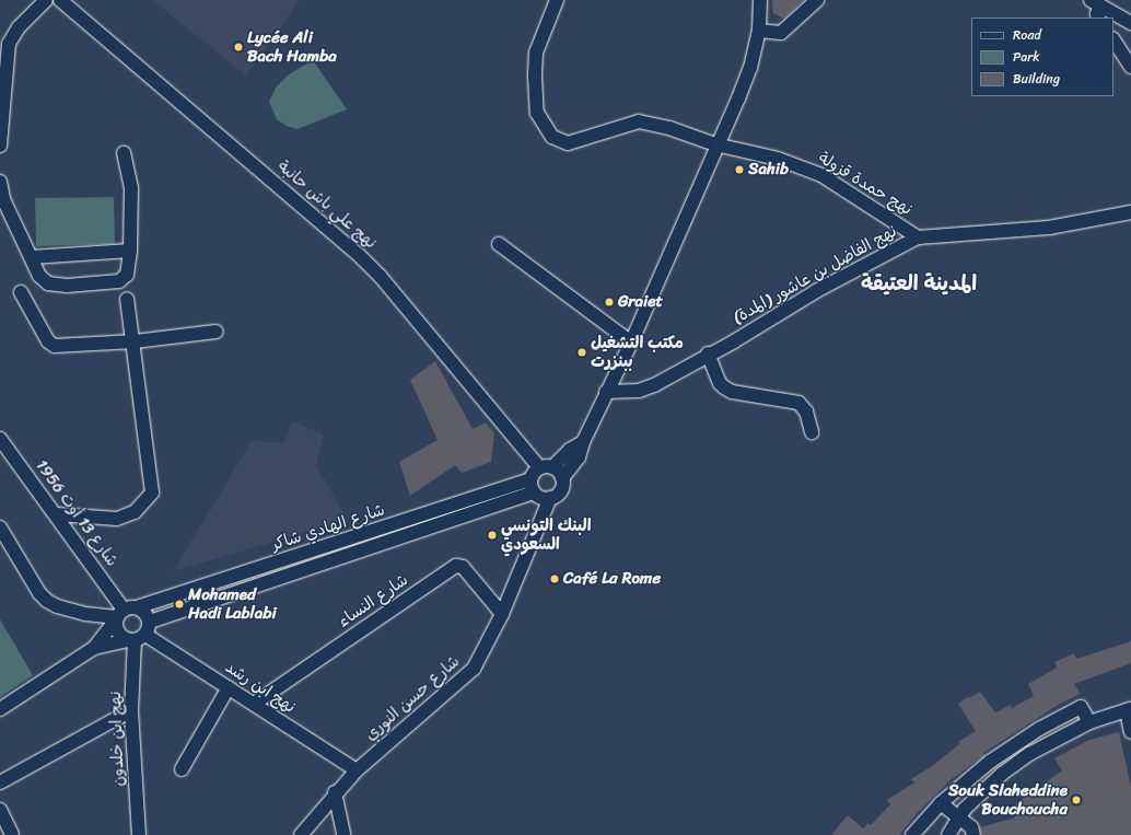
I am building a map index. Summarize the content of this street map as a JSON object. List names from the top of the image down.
{
  "streets": {
    "street": [
      "نهج حمدة قزولة",
      "نهج علي باش حانبة",
      "نهج الفاضل بن عاشور (المدة)",
      "شارع 13 أوت 1956",
      "شارع الهادي شاكر",
      "شارع النساء",
      "نهج ابن رشد",
      "شارع حسن النوري",
      "نهج ابن خلدون"
    ]
  },
  "crossings": [
    ["نهج حمدة قزولة", "نهج الفاضل بن عاشور (المدة)"],
    ["نهج علي باش حانبة", "شارع الهادي شاكر"],
    ["نهج علي باش حانبة", "شارع حسن النوري"],
    ["شارع 13 أوت 1956", "شارع الهادي شاكر"],
    ["شارع الهادي شاكر", "نهج ابن رشد"],
    ["شارع الهادي شاكر", "شارع حسن النوري"],
    ["شارع الهادي شاكر", "نهج ابن خلدون"],
    ["شارع النساء", "نهج ابن رشد"],
    ["شارع النساء", "شارع حسن النوري"],
    ["نهج ابن رشد", "شارع حسن النوري"],
    ["نهج ابن رشد", "نهج ابن خلدون"]
  ],
  "districts": ["المدينة العتيقة"],
  "places": [
    "Lycée Ali Bach Hamba",
    "Sahib",
    "Graiet",
    "مكتب التشغيل ببنزرت",
    "البنك التونسي السعودي",
    "Café La Rome",
    "Mohamed Hadi Lablabi",
    "Souk Slaheddine Bouchoucha"
  ],
  "legend": ["Road", "Park", "Building"]
}
